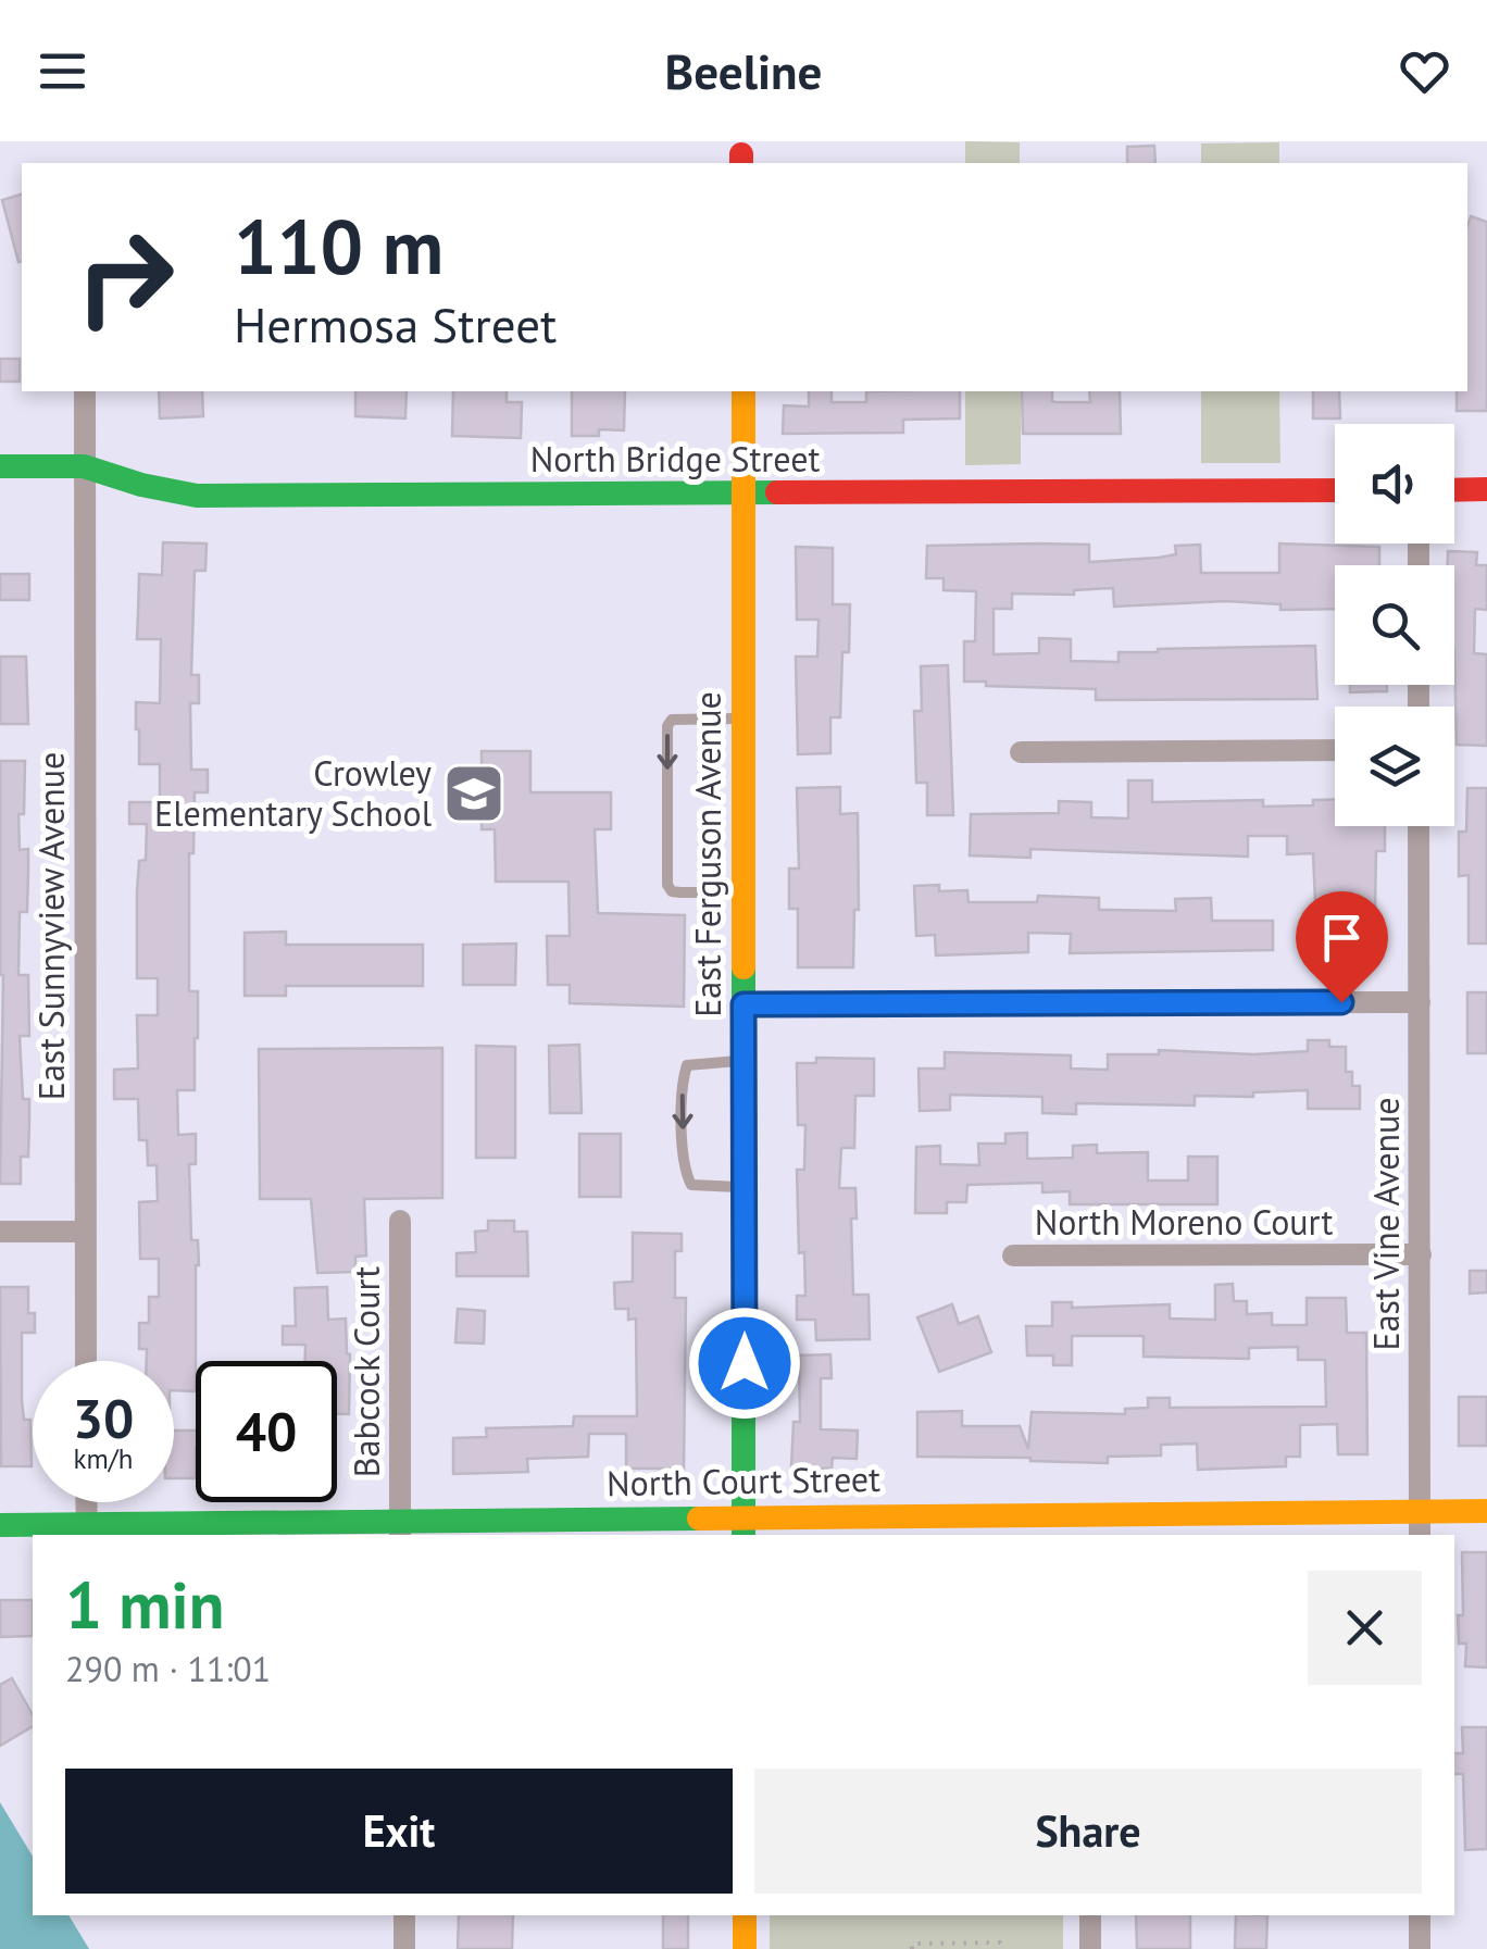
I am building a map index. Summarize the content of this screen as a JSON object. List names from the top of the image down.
{
  "streets": {
    "street": [
      "North Bridge Street",
      "East Ferguson Avenue",
      "East Sunnyview Avenue",
      "North Moreno Court",
      "East Vine Avenue",
      "Babcock Court",
      "North Court Street"
    ]
  },
  "crossings": [
    ["North Bridge Street", "East Ferguson Avenue"],
    ["North Bridge Street", "East Sunnyview Avenue"],
    ["East Ferguson Avenue", "North Court Street"],
    ["North Moreno Court", "East Vine Avenue"],
    ["East Vine Avenue", "North Court Street"],
    ["Babcock Court", "North Court Street"]
  ],
  "places": {
    "school or university": ["Crowley Elementary School"]
  },
  "page": {
    "header": "Beeline",
    "turn": ["110 m", "Hermosa Street"],
    "speed": "30 km/h",
    "limit": "40",
    "heading": ["1 min", "290 m · 11:01"],
    "buttons": ["Exit", "Share"]
  }
}
